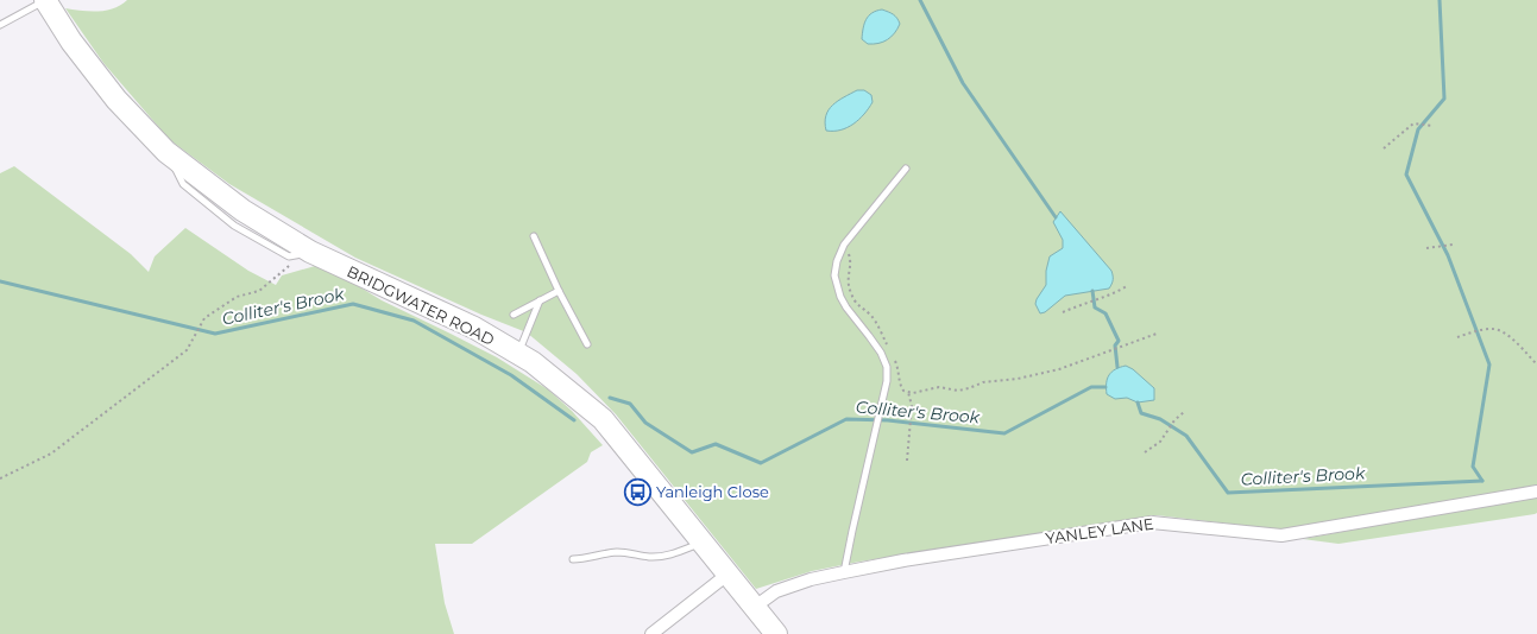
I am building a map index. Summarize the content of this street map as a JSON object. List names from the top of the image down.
{
  "streets": {
    "highway": ["BRIDGWATER ROAD"],
    "street": ["YANLEY LANE"]
  },
  "crossings": [
    ["BRIDGWATER ROAD", "YANLEY LANE"]
  ],
  "water": ["Colliter's Brook"],
  "places": {
    "bus stop": ["Yanleigh Close"]
  }
}
